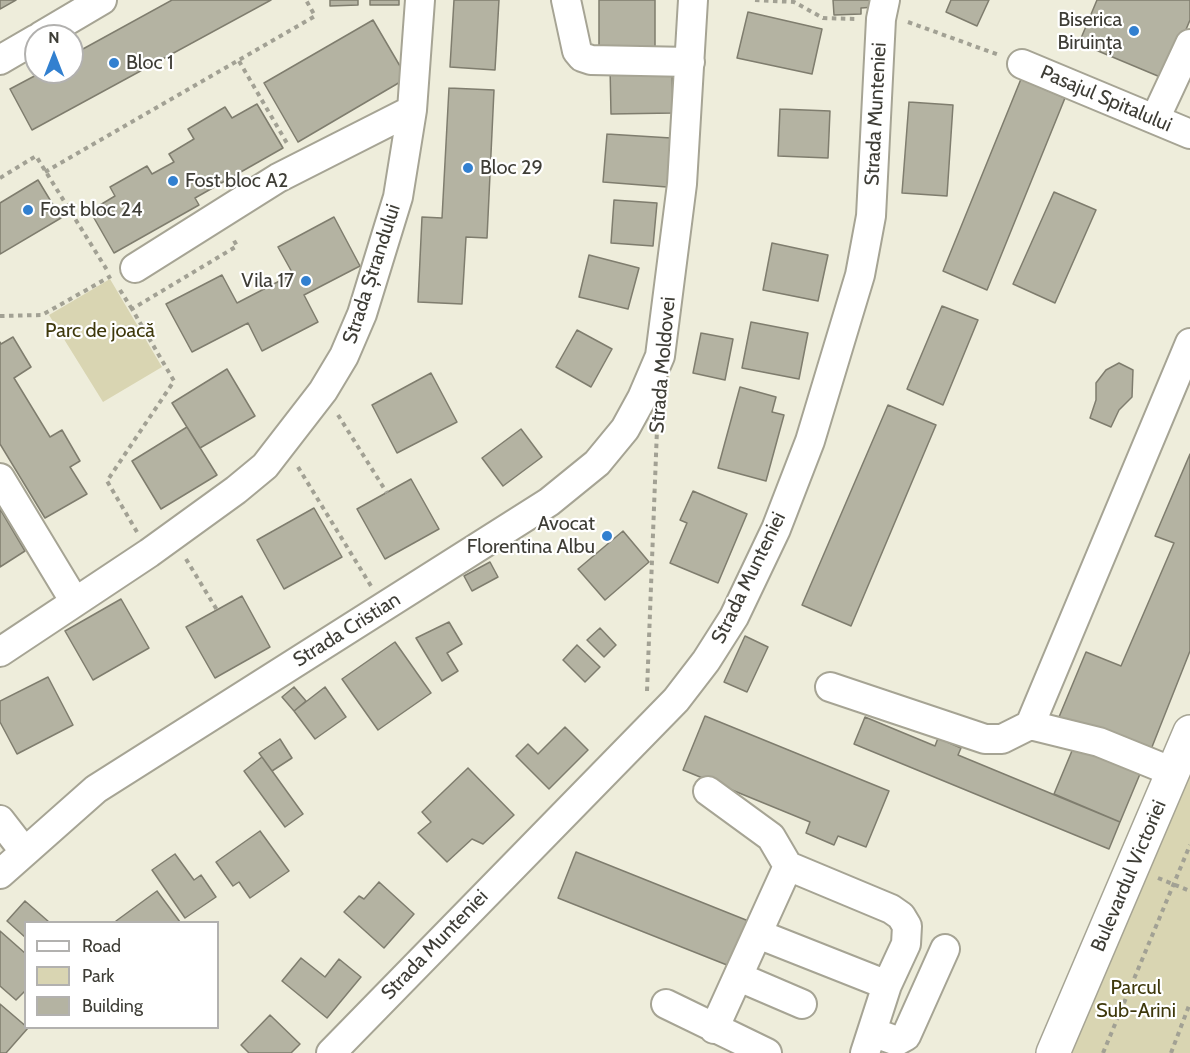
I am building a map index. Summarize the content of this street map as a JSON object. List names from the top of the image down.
{
  "streets": {
    "main road": ["Bulevardul Victoriei"],
    "street": [
      "Pasajul Spitalului",
      "Strada Munteniei",
      "Strada Ștrandului",
      "Strada Moldovei",
      "Strada Cristian"
    ]
  },
  "crossings": [
    ["Strada Munteniei", "Strada Moldovei"],
    ["Strada Moldovei", "Strada Cristian"]
  ],
  "parks": ["Parc de joacă", "Parcul Sub-Arini"],
  "places": [
    "Biserica Biruința",
    "Bloc 1",
    "Bloc 29",
    "Fost bloc A2",
    "Fost bloc 24",
    "Vila 17",
    "Avocat Florentina Albu"
  ],
  "legend": ["Road", "Park", "Building"],
  "north": "top"
}
